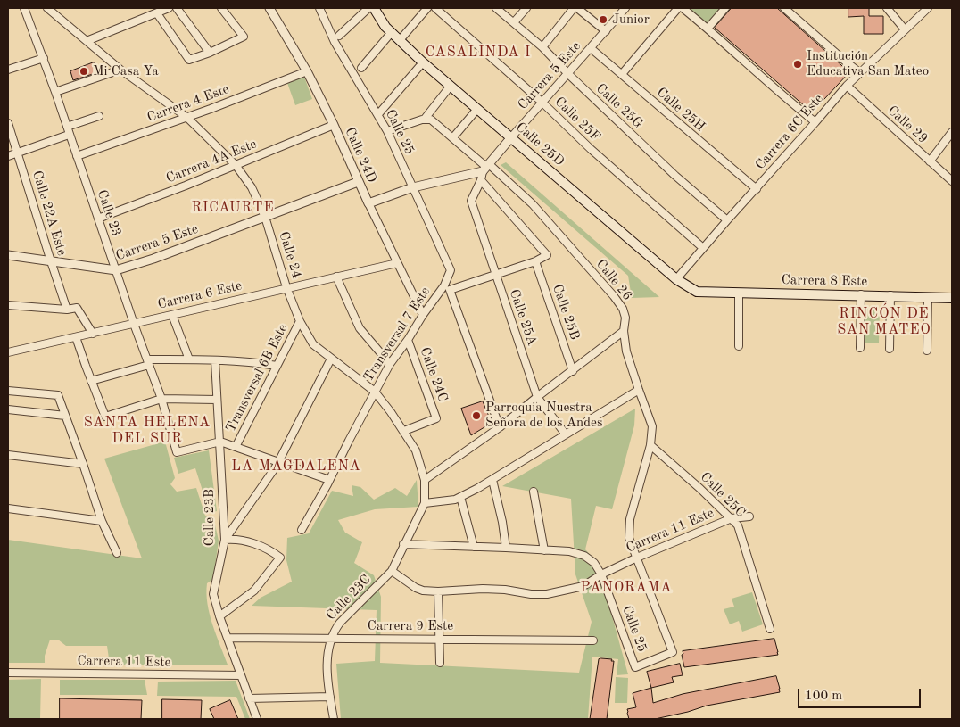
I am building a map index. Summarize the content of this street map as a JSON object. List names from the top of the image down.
{
  "streets": {
    "main road": ["Calle 25D", "Carrera 8 Este"],
    "street": [
      "Carrera 5 Este",
      "Carrera 4 Este",
      "Calle 25G",
      "Calle 25H",
      "Calle 25F",
      "Calle 29",
      "Calle 25",
      "Carrera 6C Este",
      "Calle 24D",
      "Carrera 4A Este",
      "Calle 22A Este",
      "Calle 23",
      "Calle 24",
      "Calle 26",
      "Carrera 6 Este",
      "Calle 25B",
      "Calle 25A",
      "Transversal 7 Este",
      "Calle 24C",
      "Transversal 6B Este",
      "Calle 25C",
      "Calle 23B",
      "Carrera 11 Este",
      "Calle 23C",
      "Carrera 9 Este"
    ]
  },
  "crossings": [
    ["Carrera 5 Este", "Calle 25G"],
    ["Carrera 5 Este", "Calle 25H"],
    ["Carrera 5 Este", "Calle 25F"],
    ["Carrera 5 Este", "Calle 25D"],
    ["Carrera 5 Este", "Calle 24D"],
    ["Carrera 5 Este", "Calle 22A Este"],
    ["Carrera 5 Este", "Calle 23"],
    ["Carrera 5 Este", "Calle 24"],
    ["Carrera 5 Este", "Calle 26"],
    ["Carrera 4 Este", "Calle 24D"],
    ["Carrera 4 Este", "Calle 23"],
    ["Carrera 4 Este", "Calle 24"],
    ["Calle 25G", "Carrera 6C Este"],
    ["Calle 25H", "Carrera 6C Este"],
    ["Calle 25F", "Carrera 6C Este"],
    ["Calle 29", "Carrera 6C Este"],
    ["Calle 25", "Calle 26"],
    ["Calle 25", "Transversal 7 Este"],
    ["Calle 25", "Carrera 11 Este"],
    ["Carrera 6C Este", "Calle 25D"],
    ["Calle 25D", "Carrera 8 Este"],
    ["Calle 24D", "Carrera 4A Este"],
    ["Calle 24D", "Carrera 6 Este"],
    ["Calle 24D", "Transversal 7 Este"],
    ["Carrera 4A Este", "Calle 23"],
    ["Carrera 4A Este", "Calle 24"],
    ["Calle 23", "Carrera 6 Este"],
    ["Calle 23", "Calle 23B"],
    ["Calle 24", "Carrera 6 Este"],
    ["Calle 24", "Transversal 7 Este"],
    ["Calle 24", "Calle 24C"],
    ["Calle 24", "Transversal 6B Este"],
    ["Calle 24", "Calle 23C"],
    ["Calle 26", "Calle 25C"],
    ["Calle 26", "Carrera 11 Este"],
    ["Transversal 7 Este", "Calle 24C"],
    ["Calle 25C", "Carrera 11 Este"],
    ["Calle 23B", "Carrera 11 Este"],
    ["Calle 23B", "Carrera 9 Este"],
    ["Carrera 11 Este", "Calle 23C"],
    ["Calle 23C", "Carrera 9 Este"]
  ],
  "districts": [
    "CASALINDA I",
    "RICAURTE",
    "RINCÓN DE SAN MATEO",
    "SANTA HELENA DEL SUR",
    "LA MAGDALENA",
    "PANORAMA"
  ],
  "places": [
    "Junior",
    "Institución Educativa San Mateo",
    "Mi Casa Ya",
    "Parroquia Nuestra Señora de los Andes"
  ],
  "scale_bar": "100 m"
}
